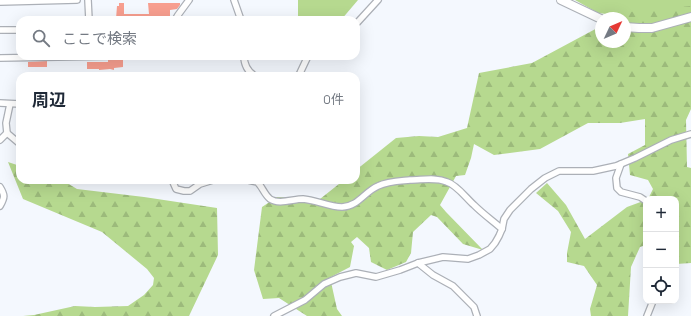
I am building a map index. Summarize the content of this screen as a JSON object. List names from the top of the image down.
{
  "north": "top right",
  "page": {
    "search": "ここで検索",
    "heading": ["周辺", "0件"],
    "map_buttons": ["+", "−"]
  }
}
